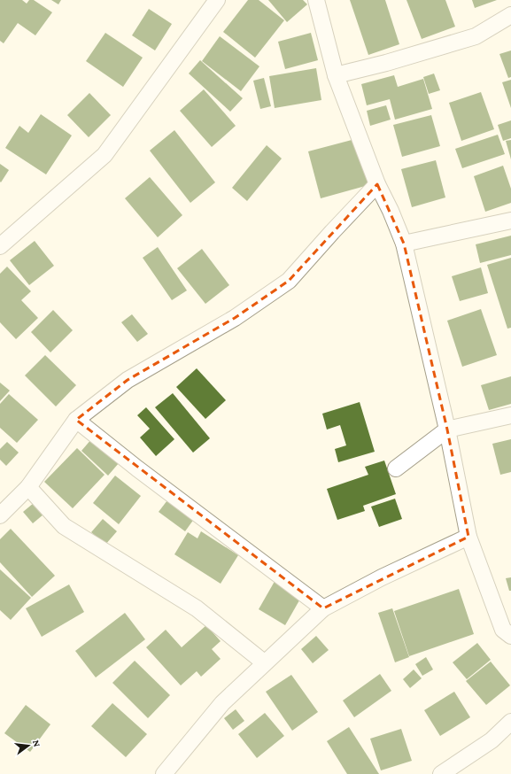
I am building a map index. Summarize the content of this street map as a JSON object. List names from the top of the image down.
{
  "north": "right"
}
